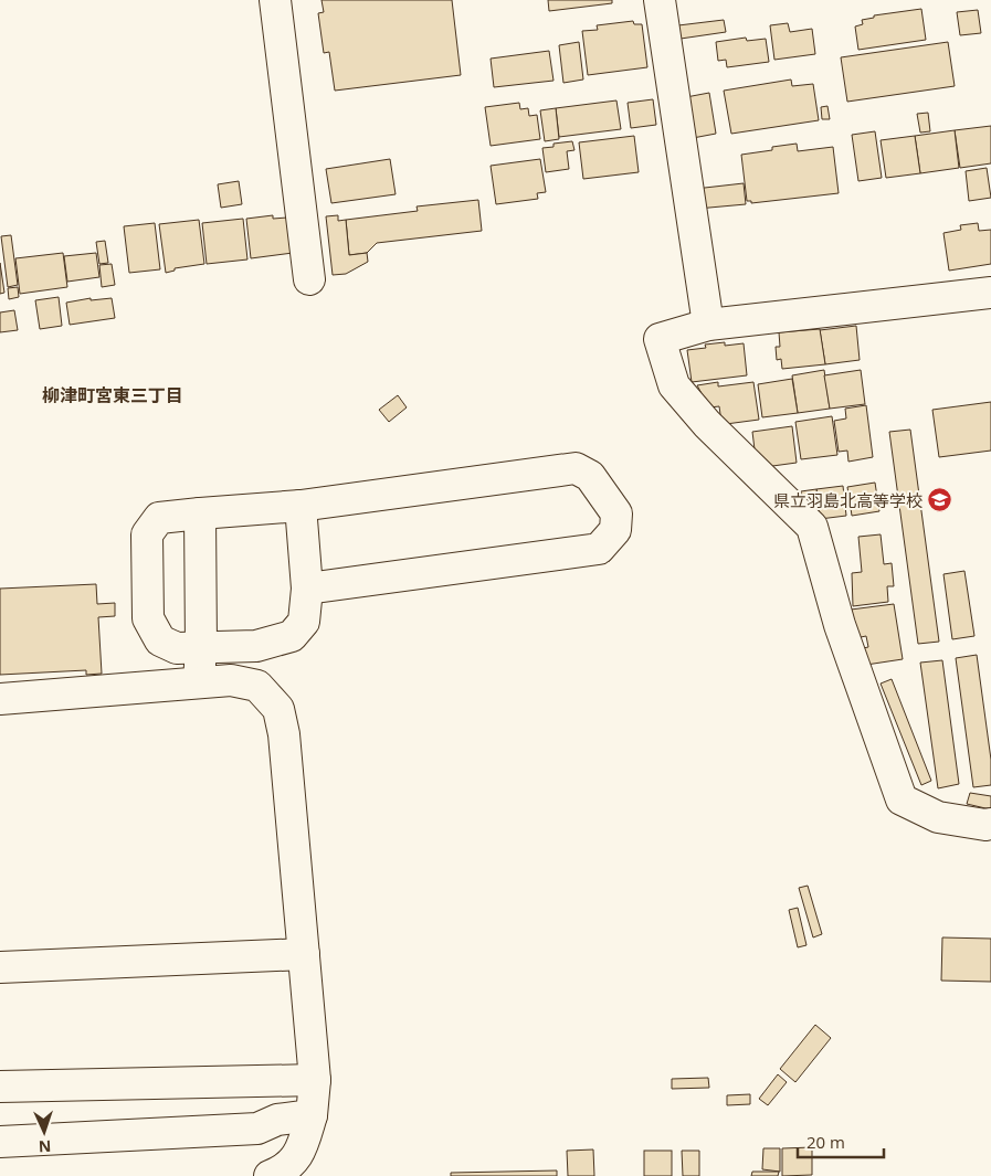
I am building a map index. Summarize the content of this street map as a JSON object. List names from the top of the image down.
{
  "districts": ["柳津町宮東三丁目"],
  "places": {
    "school or university": ["県立羽島北高等学校"]
  },
  "scale_bar": "20 m",
  "north": "bottom"
}
